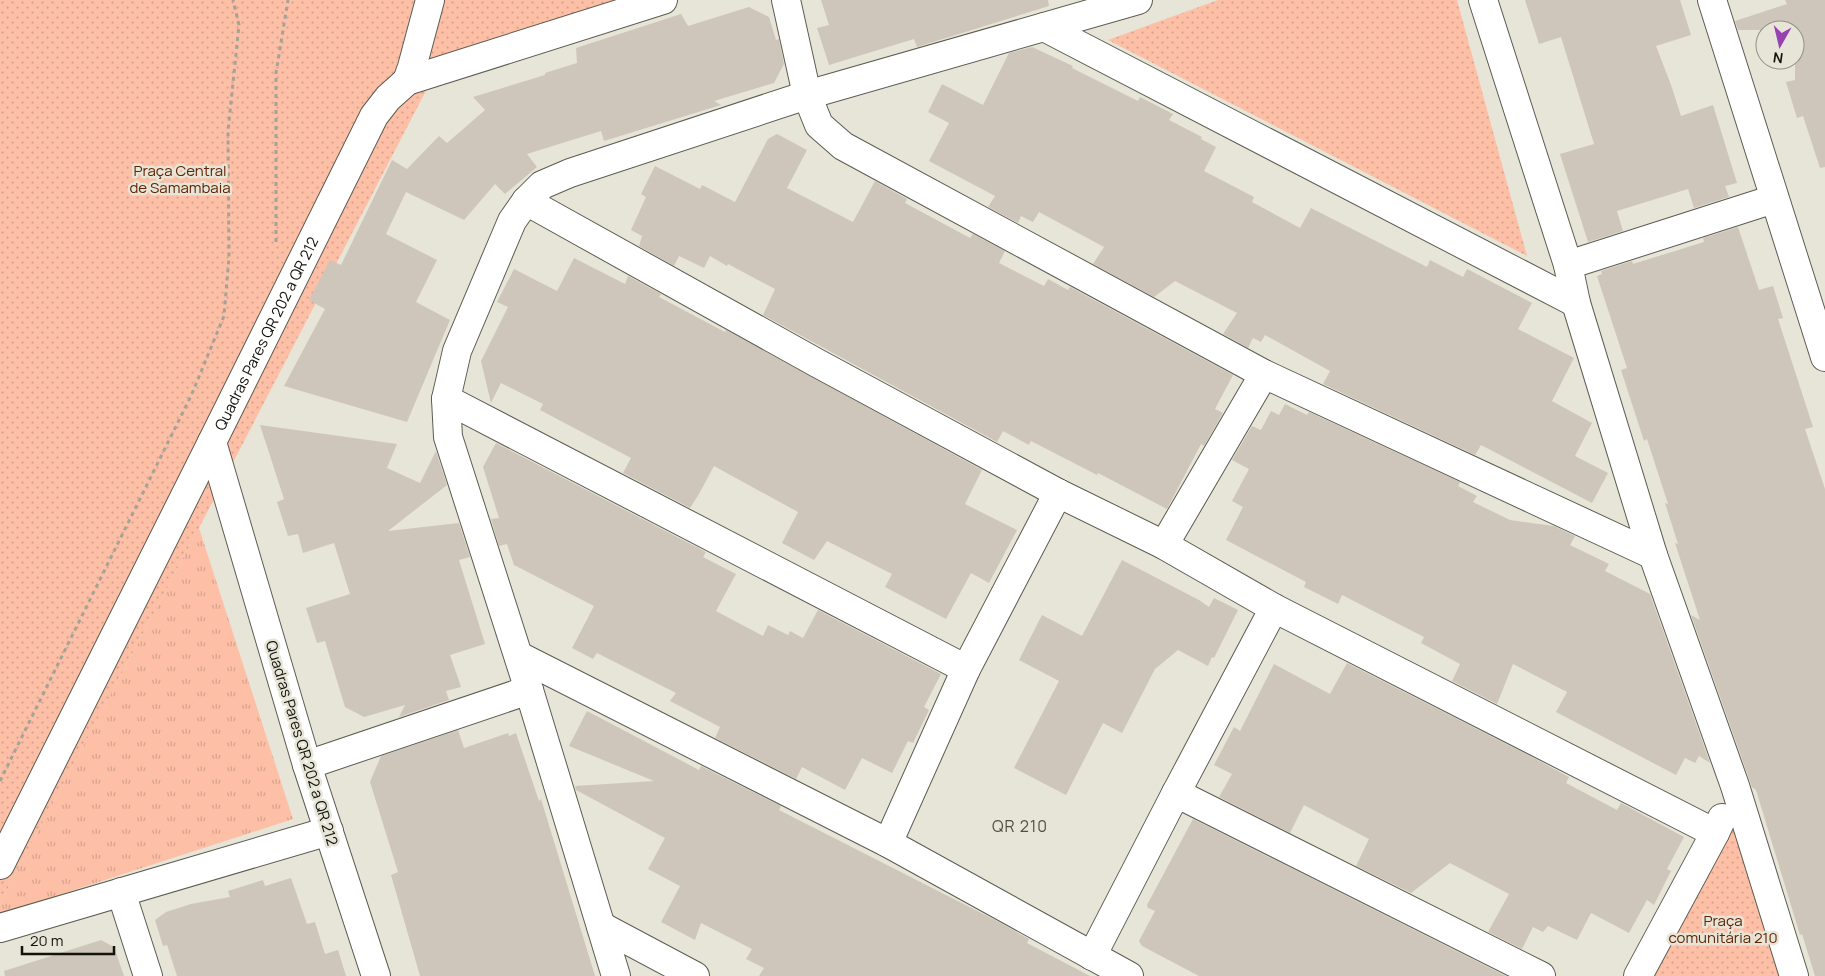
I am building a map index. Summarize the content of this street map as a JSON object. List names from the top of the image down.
{
  "streets": {
    "street": ["Quadras Pares QR 202 a QR 212"]
  },
  "districts": ["QR 210"],
  "parks": ["Praça Central de Samambaia", "Praça comunitária 210"],
  "scale_bar": "20 m",
  "north": "bottom"
}
